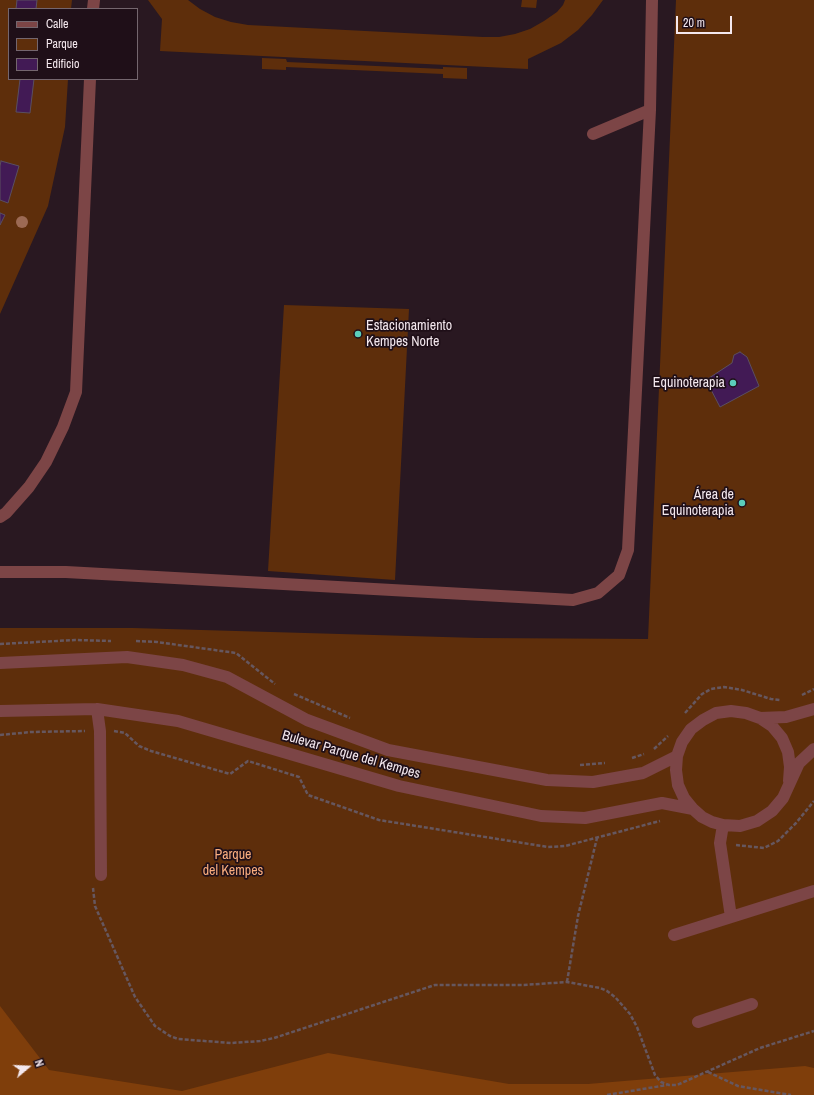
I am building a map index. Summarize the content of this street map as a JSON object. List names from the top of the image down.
{
  "streets": {
    "street": ["Bulevar Parque del Kempes"]
  },
  "parks": ["Parque del Kempes"],
  "places": ["Estacionamiento Kempes Norte", "Equinoterapia", "Área de Equinoterapia"],
  "legend": ["Calle", "Parque", "Edificio"],
  "scale_bar": "20 m",
  "north": "right"
}
